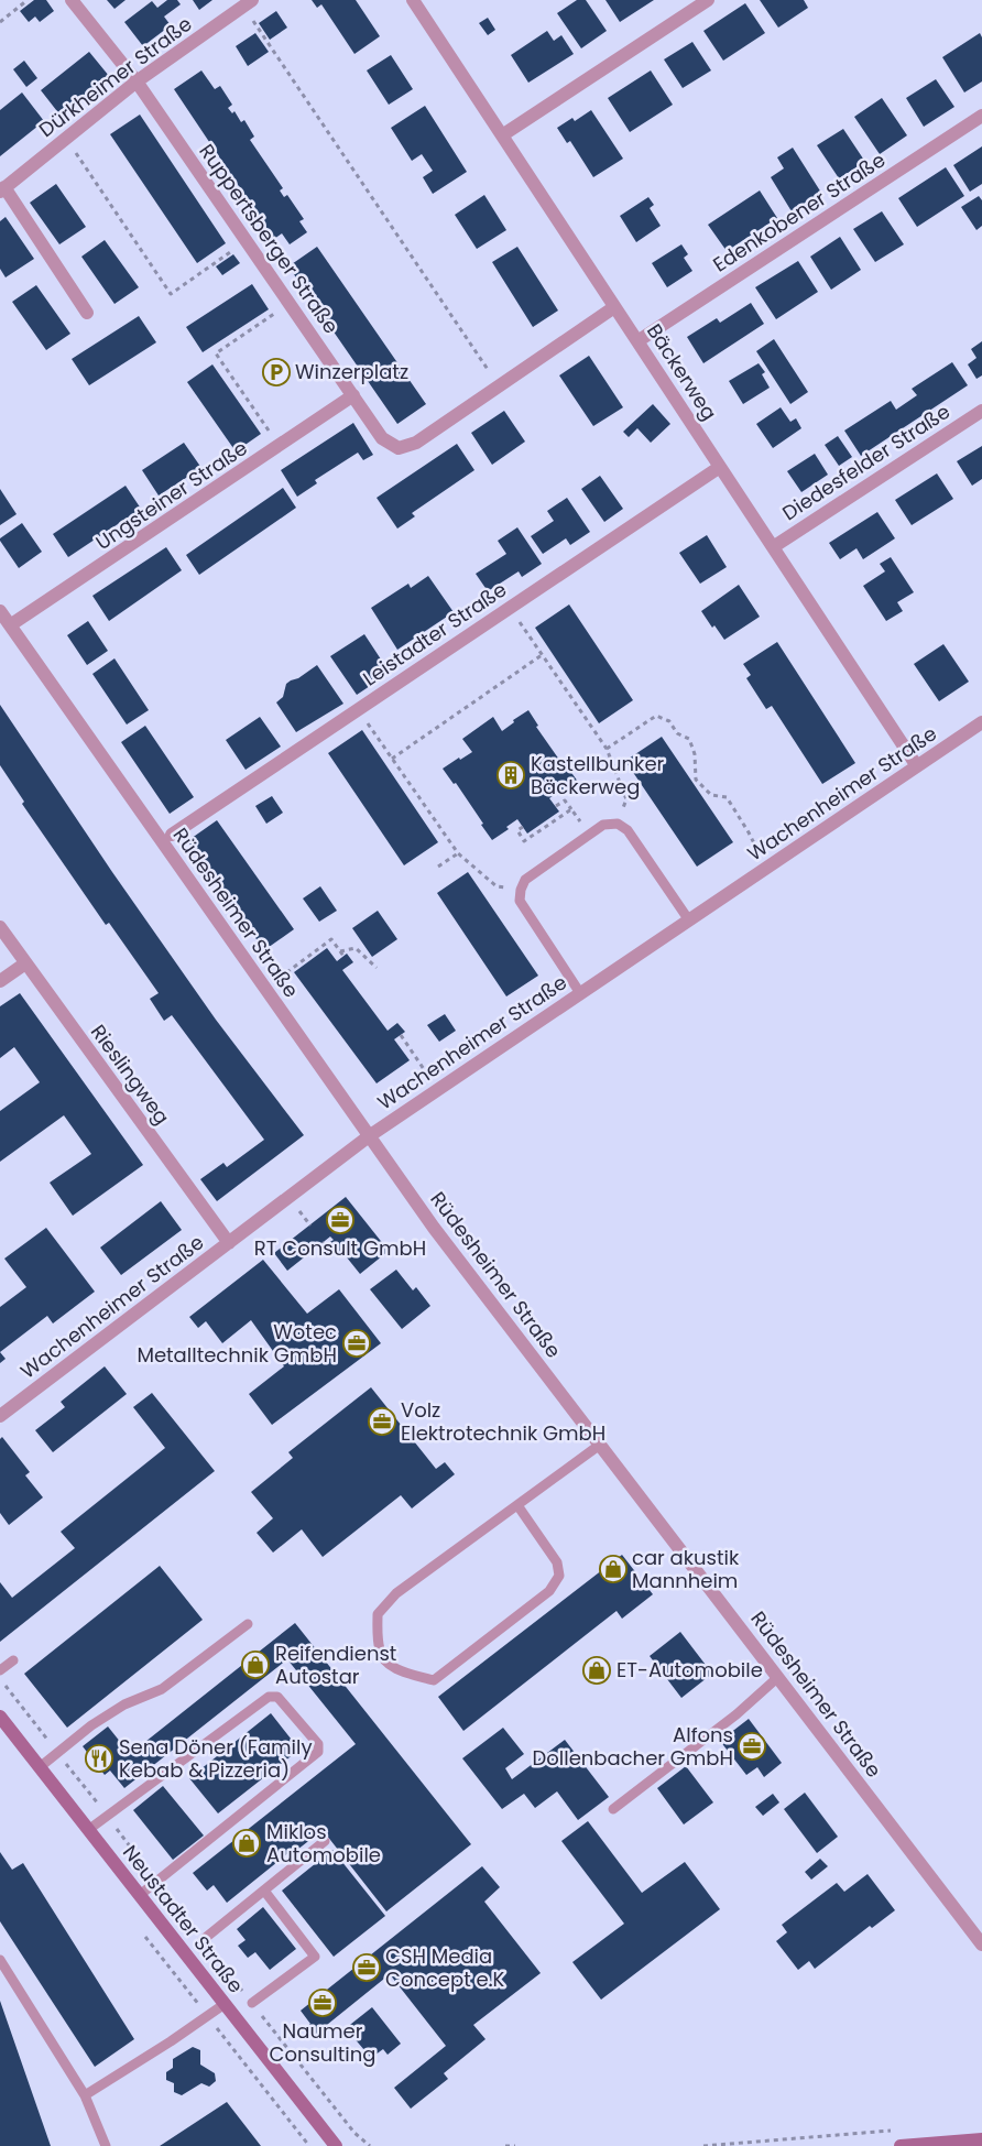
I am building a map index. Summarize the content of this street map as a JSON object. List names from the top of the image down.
{
  "streets": {
    "main road": ["Neustadter Straße"],
    "street": [
      "Dürkheimer Straße",
      "Edenkobener Straße",
      "Ruppertsberger Straße",
      "Bäckerweg",
      "Diedesfelder Straße",
      "Ungsteiner Straße",
      "Leistadter Straße",
      "Wachenheimer Straße",
      "Rüdesheimer Straße",
      "Rieslingweg"
    ]
  },
  "crossings": [
    ["Dürkheimer Straße", "Ruppertsberger Straße"],
    ["Edenkobener Straße", "Bäckerweg"],
    ["Ruppertsberger Straße", "Bäckerweg"],
    ["Ruppertsberger Straße", "Ungsteiner Straße"],
    ["Bäckerweg", "Diedesfelder Straße"],
    ["Bäckerweg", "Leistadter Straße"],
    ["Bäckerweg", "Wachenheimer Straße"],
    ["Ungsteiner Straße", "Rüdesheimer Straße"],
    ["Wachenheimer Straße", "Rüdesheimer Straße"],
    ["Wachenheimer Straße", "Rieslingweg"]
  ],
  "places": {
    "parking": ["Winzerplatz"],
    "building": ["Kastellbunker Bäckerweg"],
    "office": [
      "RT Consult GmbH",
      "Wotec Metalltechnik GmbH",
      "Volz Elektrotechnik GmbH",
      "Alfons Dollenbacher GmbH",
      "CSH Media Concept e.K",
      "Naumer Consulting"
    ],
    "shop": [
      "car akustik Mannheim",
      "Reifendienst Autostar",
      "ET-Automobile",
      "Miklos Automobile"
    ],
    "restaurant": ["Sena Döner (Family Kebab & Pizzeria)"]
  }
}
